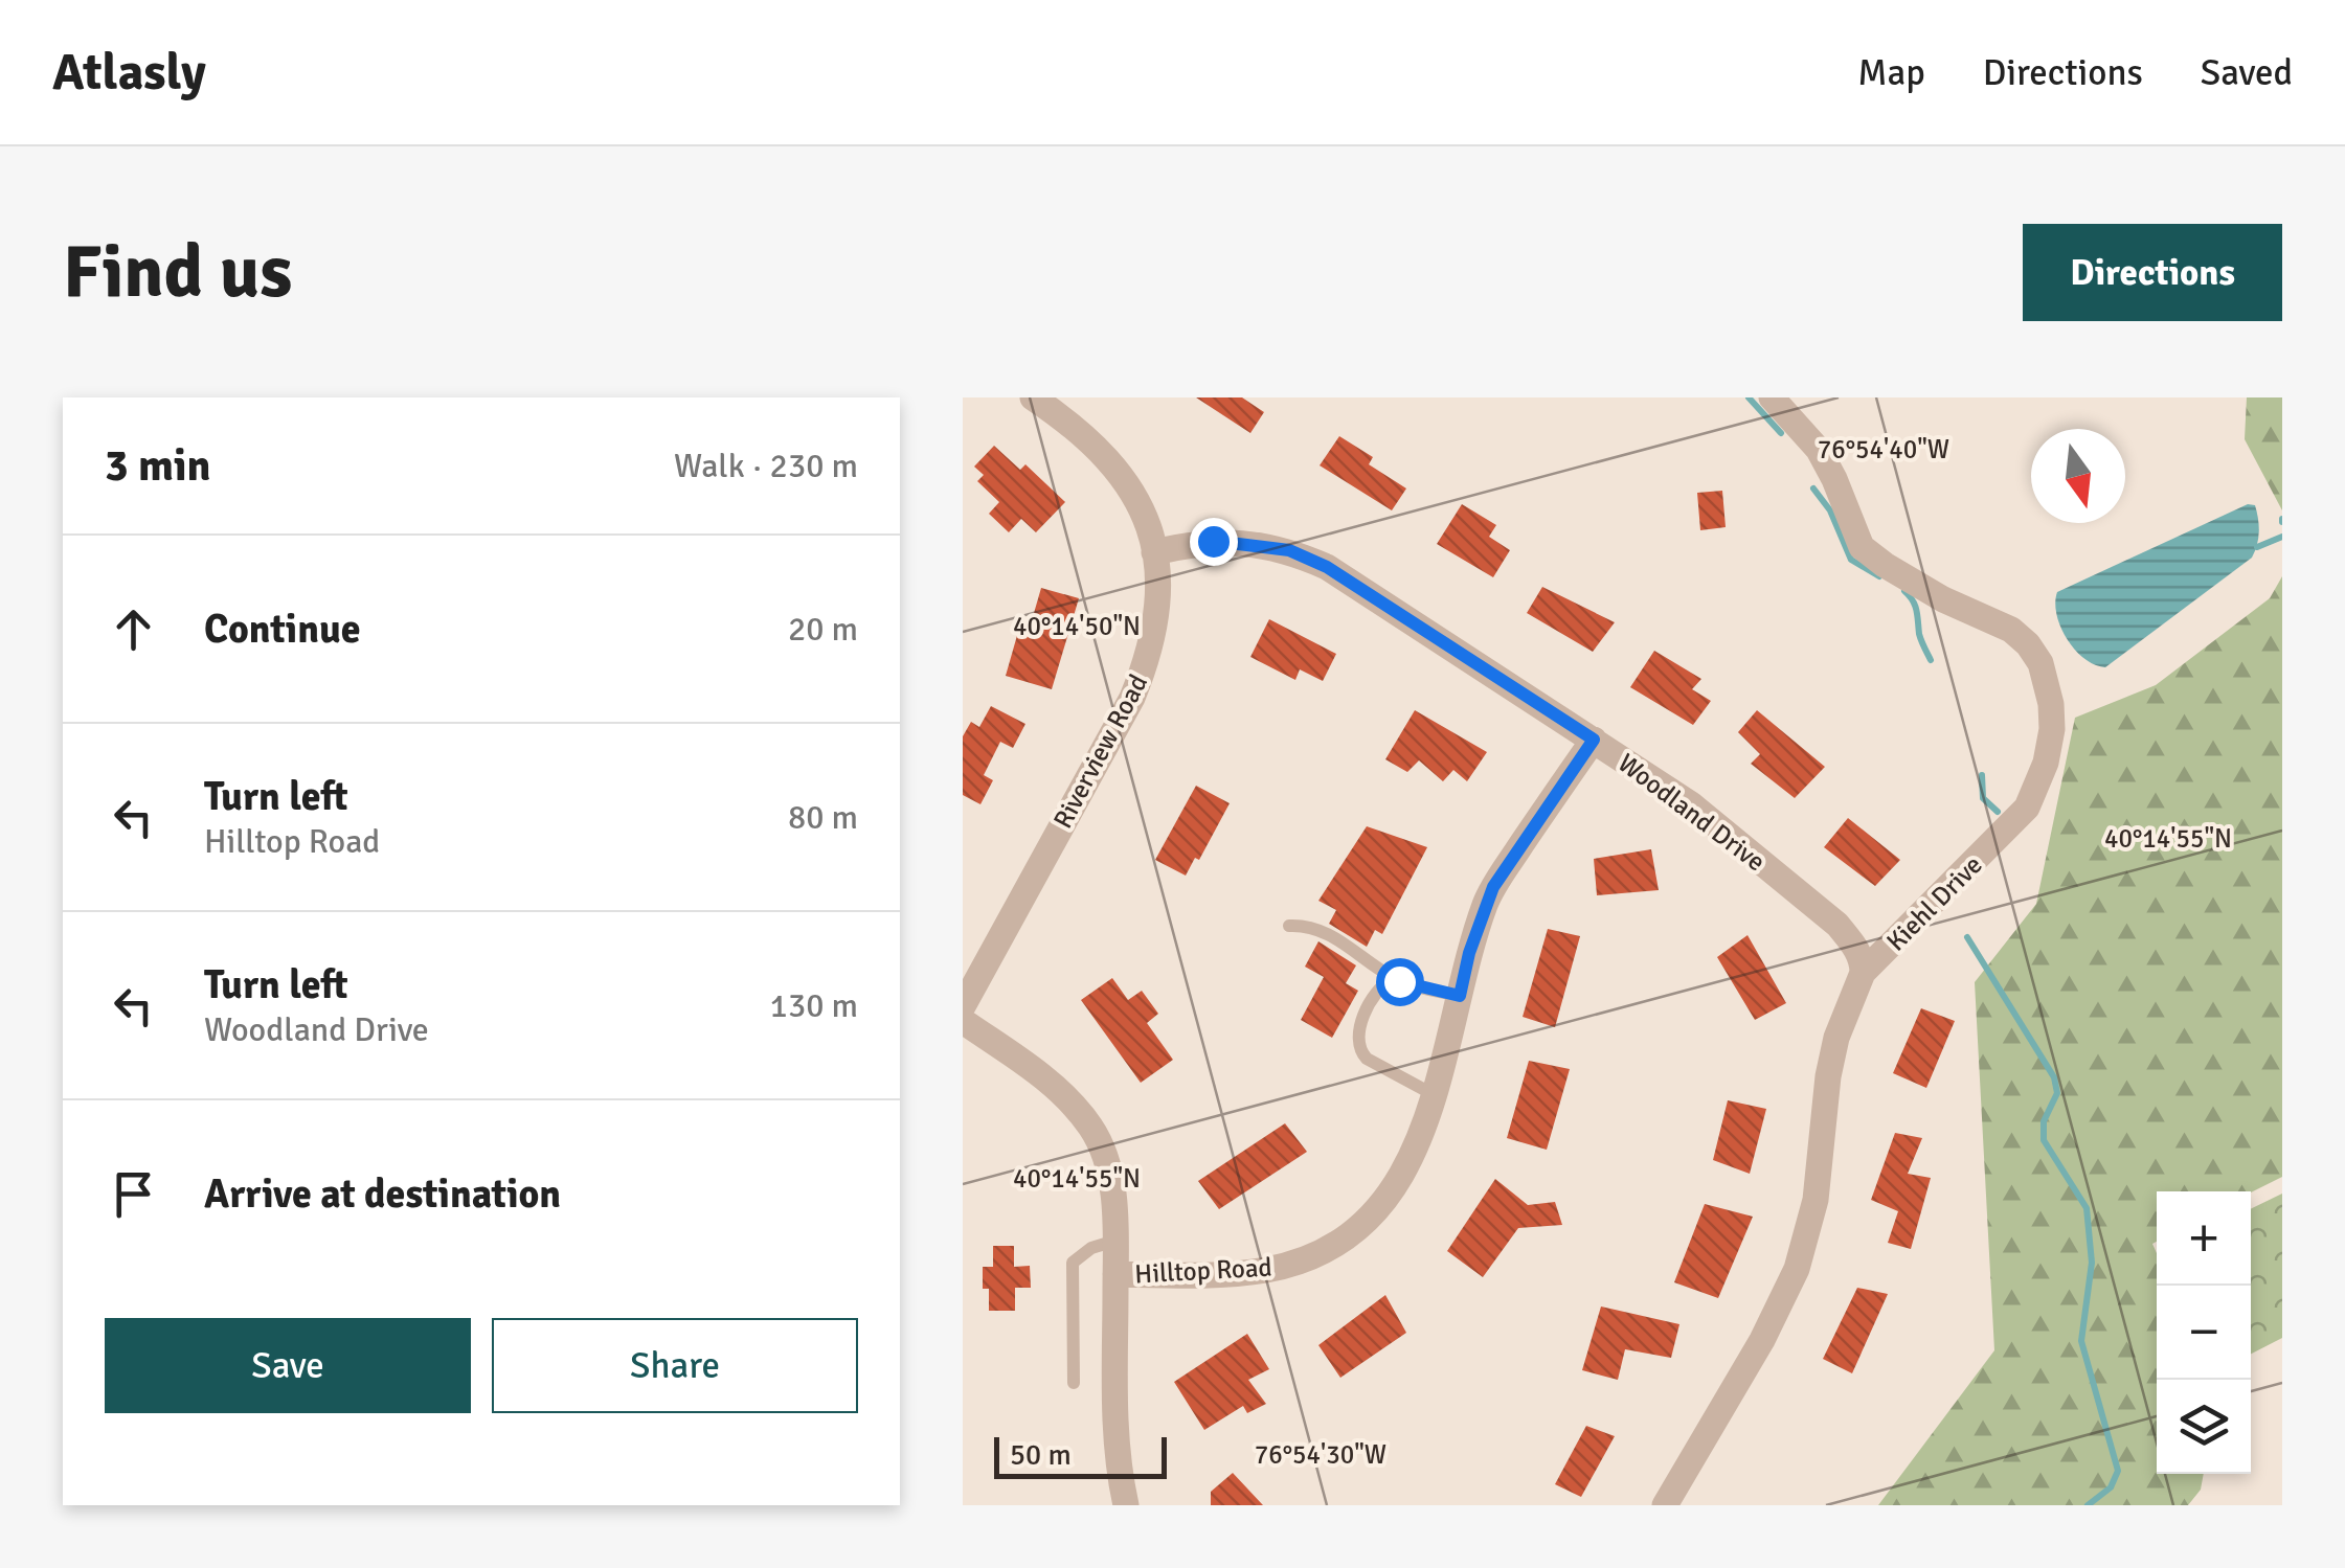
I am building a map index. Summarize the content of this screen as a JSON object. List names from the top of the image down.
{
  "streets": {
    "street": [
      "Riverview Road",
      "Woodland Drive",
      "Kiehl Drive",
      "Hilltop Road"
    ]
  },
  "crossings": [
    ["Riverview Road", "Woodland Drive"],
    ["Woodland Drive", "Kiehl Drive"],
    ["Woodland Drive", "Hilltop Road"]
  ],
  "scale_bar": "50 m",
  "north": "bottom",
  "page": {
    "header": "Atlasly",
    "nav": ["Map", "Directions", "Saved"],
    "buttons": [
      "Directions",
      ["Save", "Share"]
    ],
    "title": "Find us",
    "heading": ["3 min", "Walk · 230 m"],
    "list": [
      ["Continue", "20 m"],
      ["Turn left", "Hilltop Road", "80 m"],
      ["Turn left", "Woodland Drive", "130 m"],
      "Arrive at destination"
    ],
    "map_buttons": ["+", "−"],
    "scale": "50 m"
  },
  "coordinates": [
    "76°54'40\"W",
    "40°14'50\"N",
    "40°14'55\"N",
    "76°54'30\"W"
  ]
}
